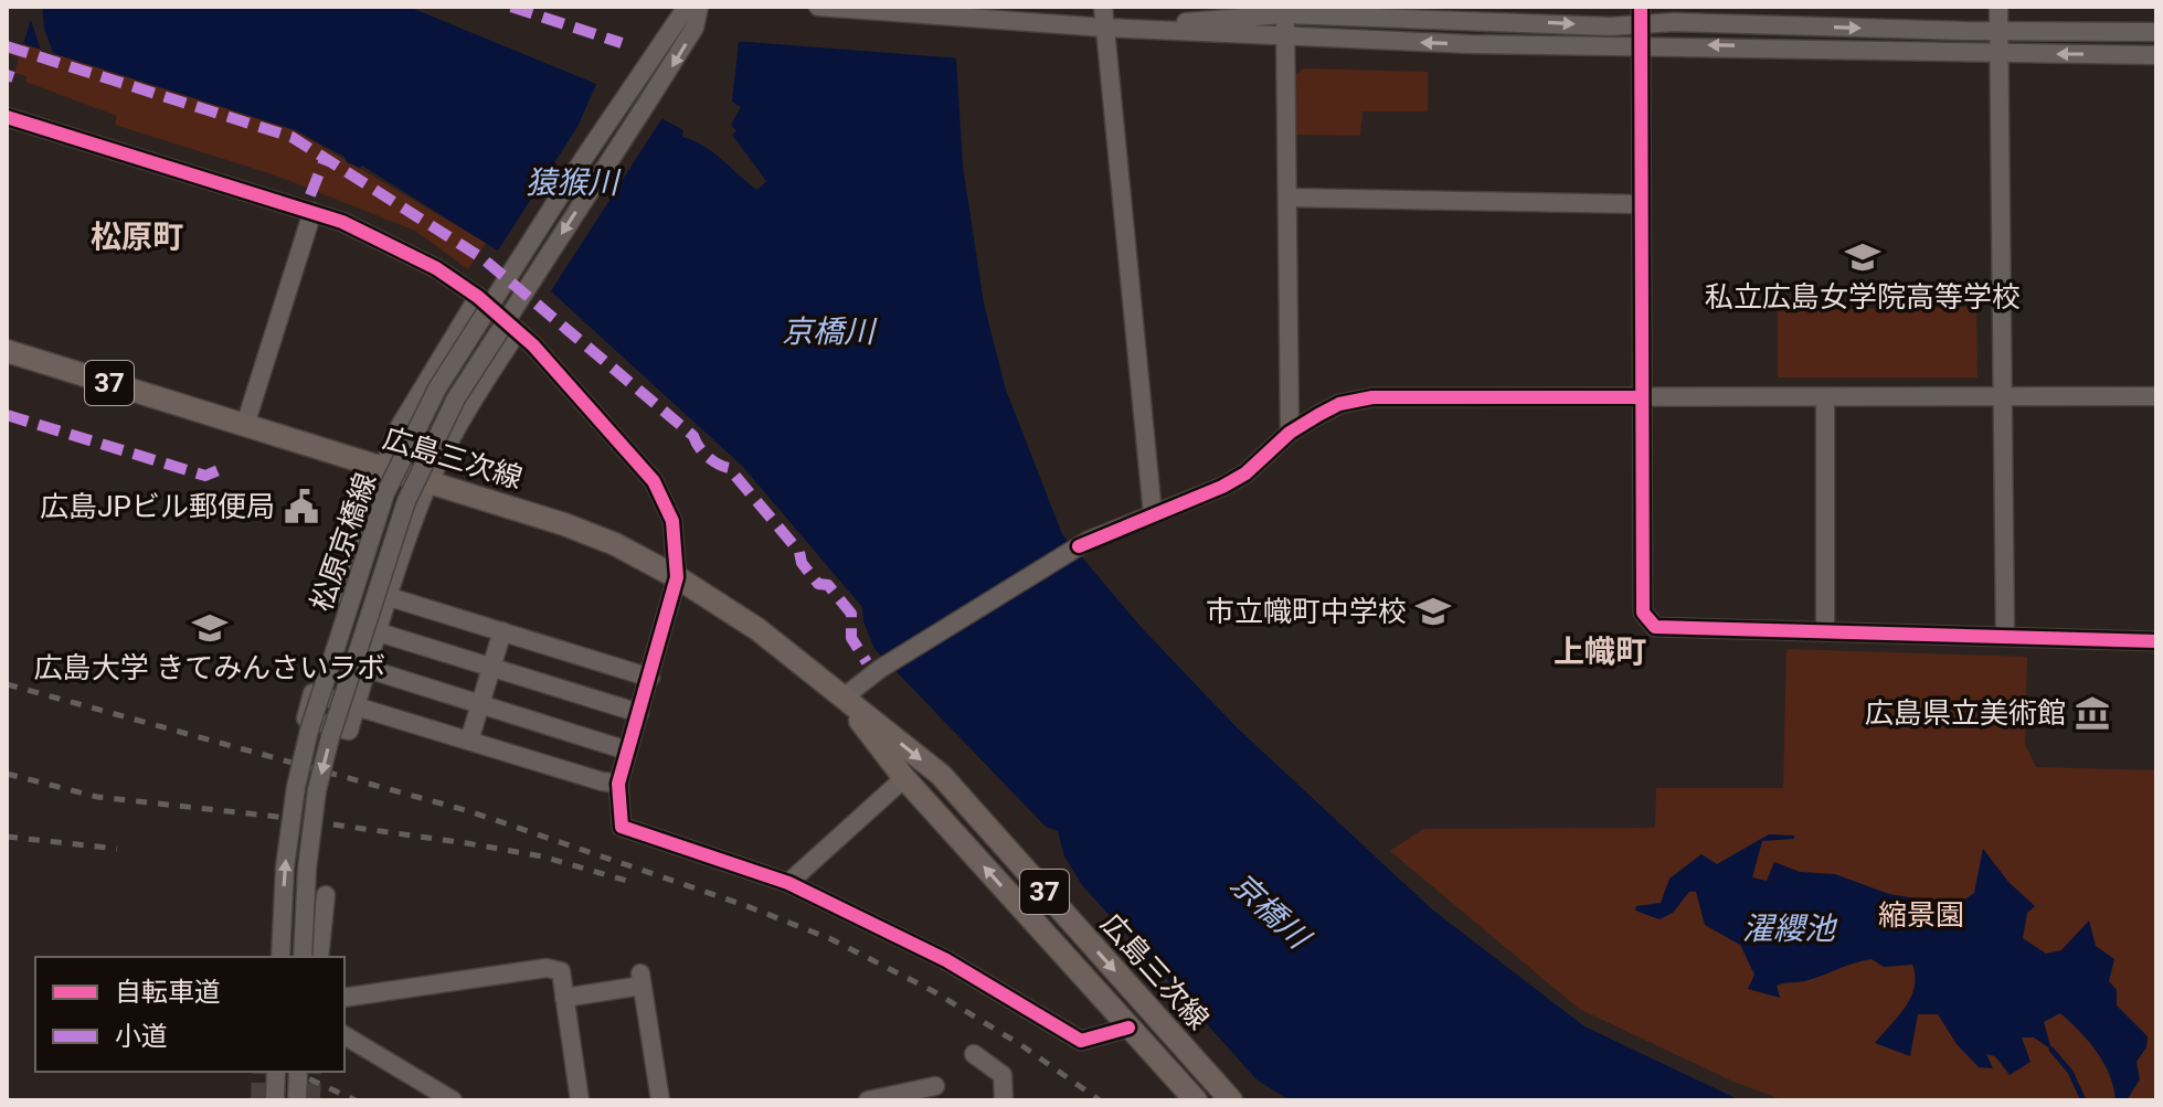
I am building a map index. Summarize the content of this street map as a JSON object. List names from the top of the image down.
{
  "streets": {
    "main road": ["37", "広島三次線"],
    "street": ["松原京橋線"]
  },
  "districts": ["松原町", "上幟町"],
  "water": ["猿猴川", "京橋川", "濯纓池"],
  "parks": ["縮景園"],
  "places": {
    "school or university": ["私立広島女学院高等学校", "市立幟町中学校", "広島大学 きてみんさいラボ"],
    "public building": ["広島JPビル郵便局"],
    "museum": ["広島県立美術館"]
  },
  "legend": ["自転車道", "小道"]
}
